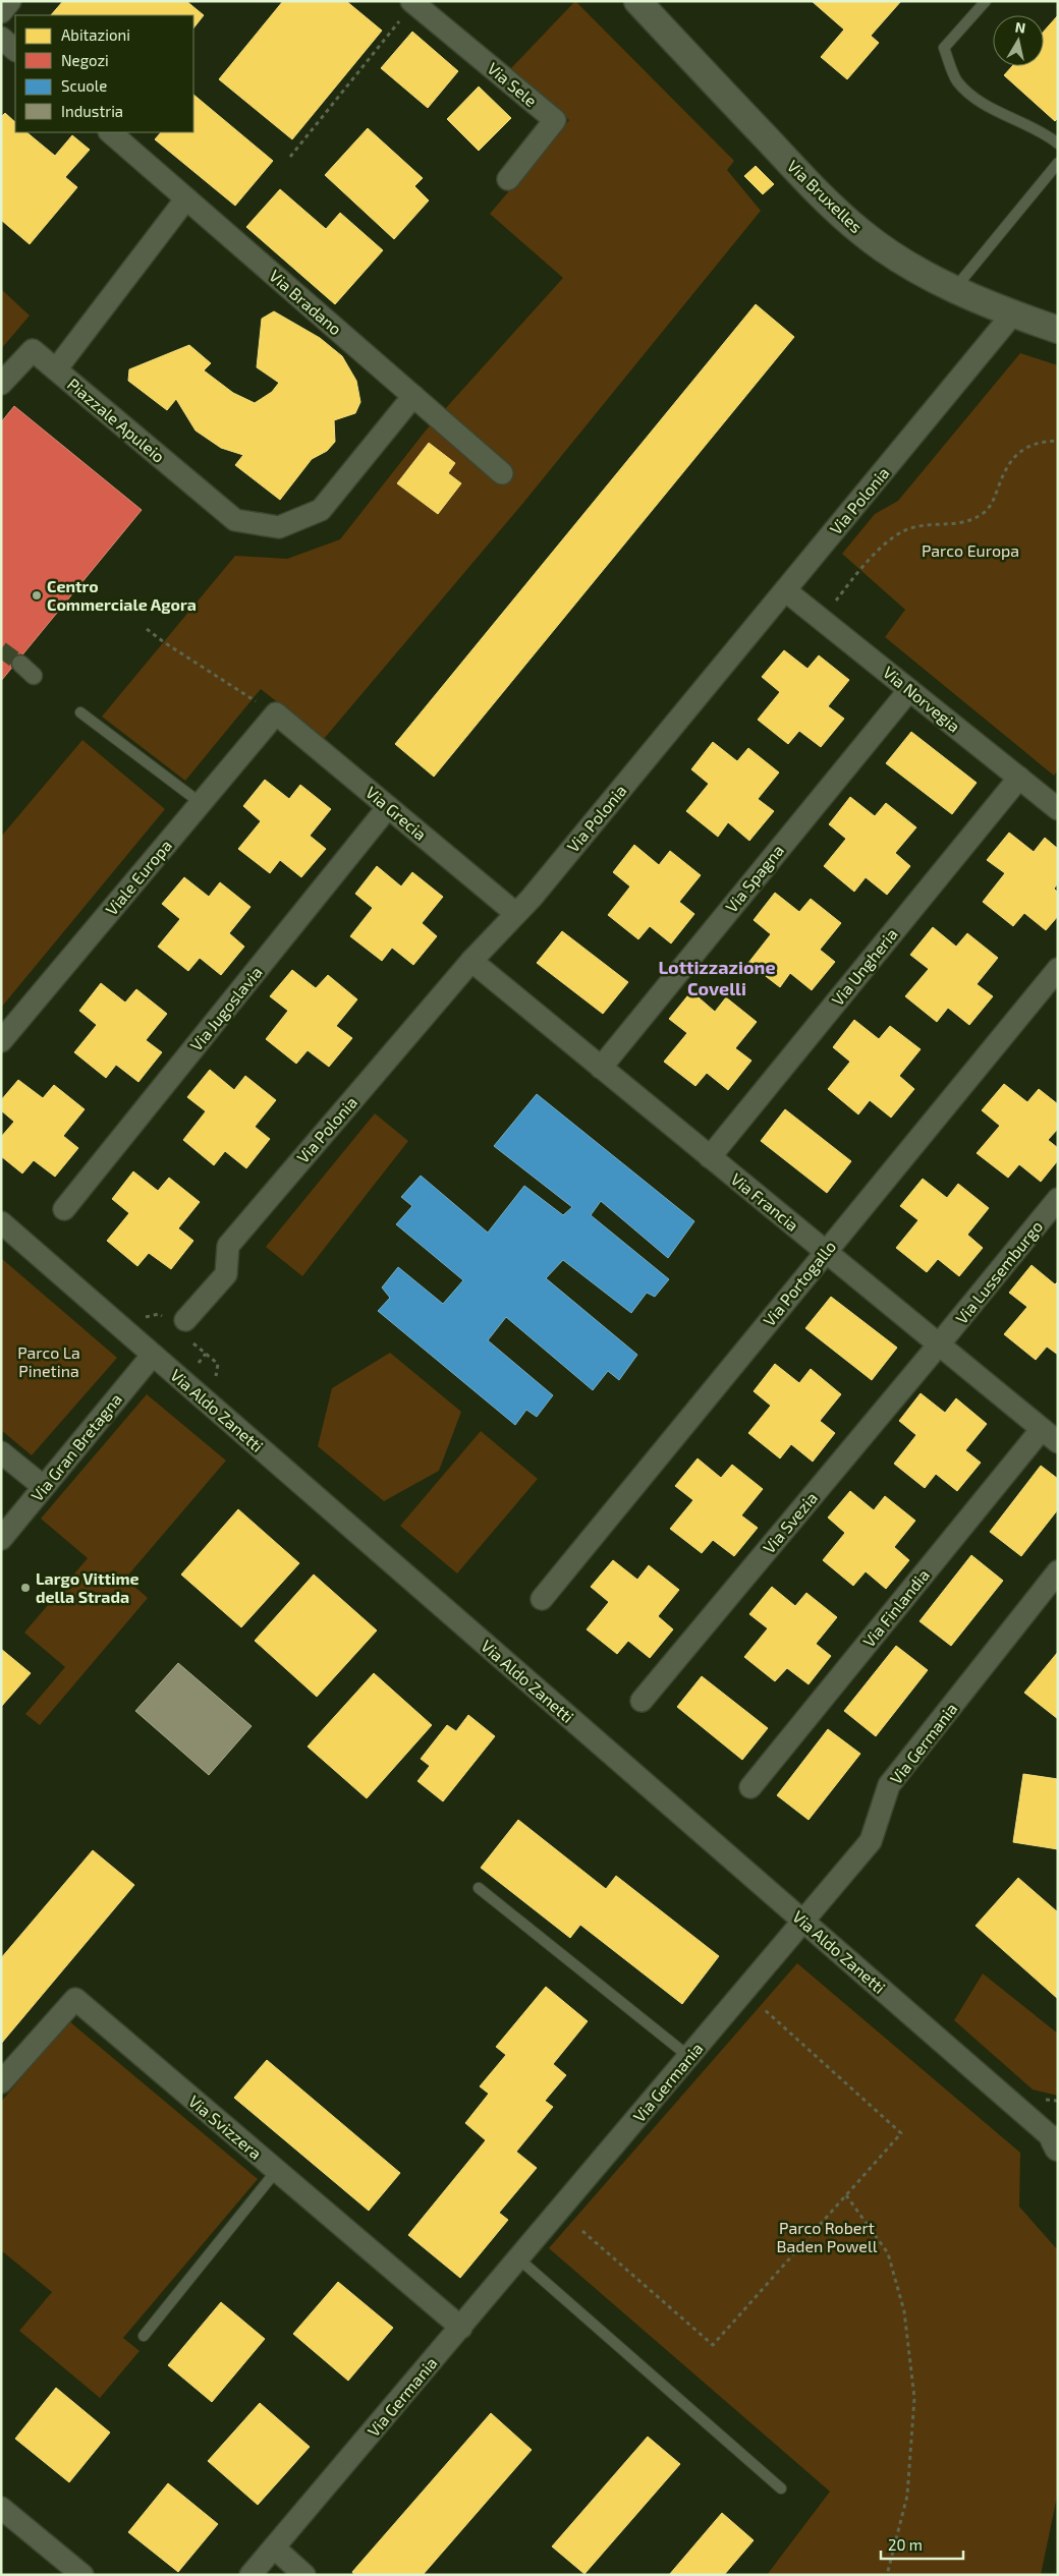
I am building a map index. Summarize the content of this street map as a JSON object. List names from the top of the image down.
{
  "streets": {
    "street": [
      "Via Sele",
      "Via Bruxelles",
      "Via Bradano",
      "Piazzale Apuleio",
      "Via Polonia",
      "Via Norvegia",
      "Via Grecia",
      "Viale Europa",
      "Via Spagna",
      "Via Ungheria",
      "Via Jugoslavia",
      "Via Francia",
      "Via Lussemburgo",
      "Via Portogallo",
      "Via Aldo Zanetti",
      "Via Gran Bretagna",
      "Via Svezia",
      "Via Finlandia",
      "Via Germania",
      "Via Svizzera"
    ]
  },
  "crossings": [
    ["Via Bruxelles", "Via Polonia"],
    ["Via Bradano", "Piazzale Apuleio"],
    ["Via Polonia", "Via Norvegia"],
    ["Via Polonia", "Via Grecia"],
    ["Via Polonia", "Via Francia"],
    ["Via Norvegia", "Via Spagna"],
    ["Via Norvegia", "Via Ungheria"],
    ["Via Grecia", "Viale Europa"],
    ["Via Grecia", "Via Jugoslavia"],
    ["Via Spagna", "Via Francia"],
    ["Via Ungheria", "Via Francia"],
    ["Via Francia", "Via Lussemburgo"],
    ["Via Francia", "Via Portogallo"],
    ["Via Francia", "Via Svezia"],
    ["Via Francia", "Via Finlandia"],
    ["Via Lussemburgo", "Via Svezia"],
    ["Via Aldo Zanetti", "Via Gran Bretagna"],
    ["Via Aldo Zanetti", "Via Germania"],
    ["Via Germania", "Via Svizzera"]
  ],
  "districts": ["Lottizzazione Covelli"],
  "parks": ["Parco Europa", "Parco La Pinetina", "Parco Robert Baden Powell"],
  "places": ["Centro Commerciale Agora", "Largo Vittime della Strada"],
  "legend": [
    "Abitazioni",
    "Negozi",
    "Scuole",
    "Industria"
  ],
  "scale_bar": "20 m",
  "north": "top"
}
